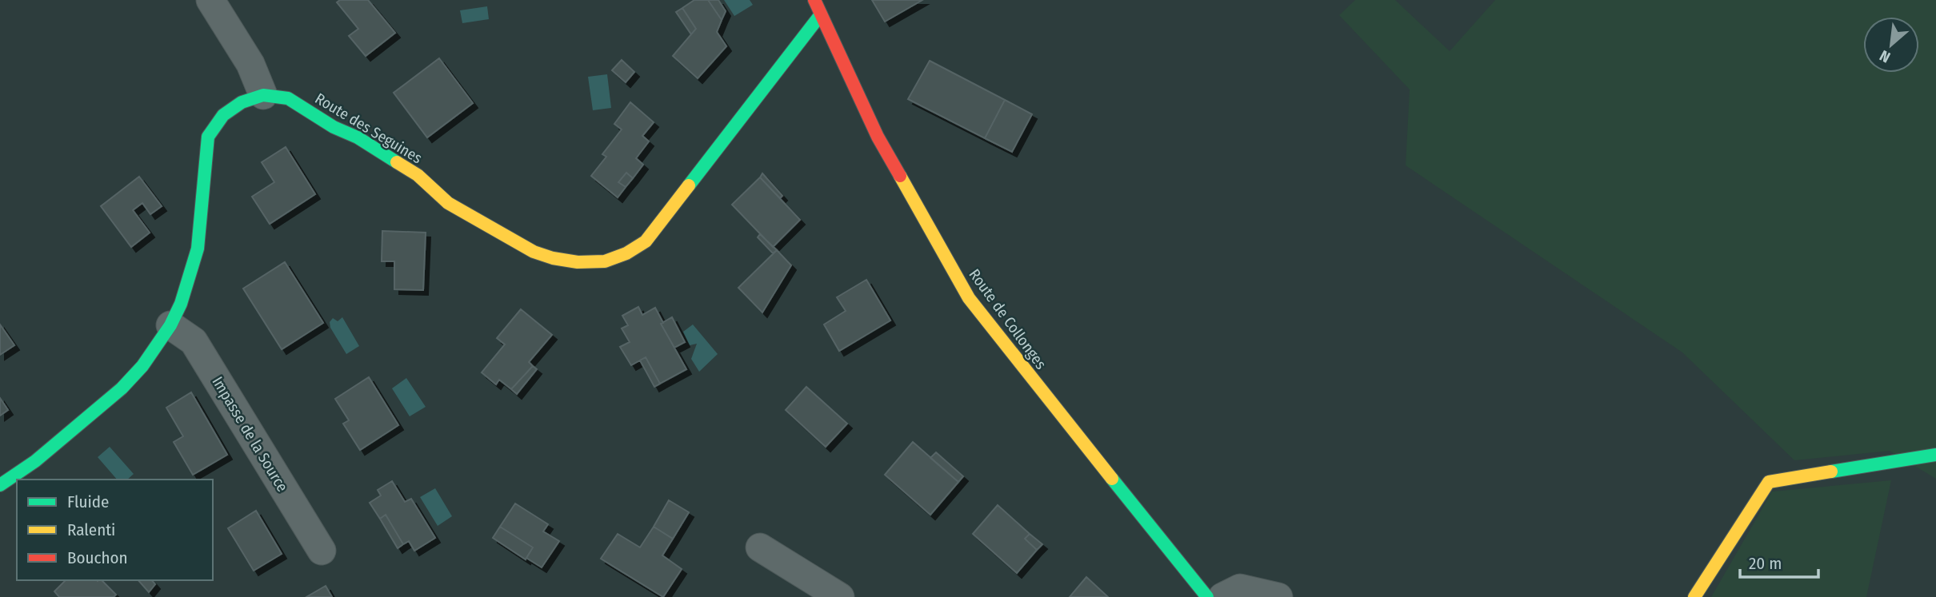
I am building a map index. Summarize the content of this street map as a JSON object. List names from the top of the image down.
{
  "streets": {
    "street": ["Route des Seguines", "Route de Collonges", "Impasse de la Source"]
  },
  "crossings": [
    ["Route des Seguines", "Route de Collonges"]
  ],
  "legend": ["Fluide", "Ralenti", "Bouchon"],
  "scale_bar": "20 m",
  "north": "bottom left"
}
